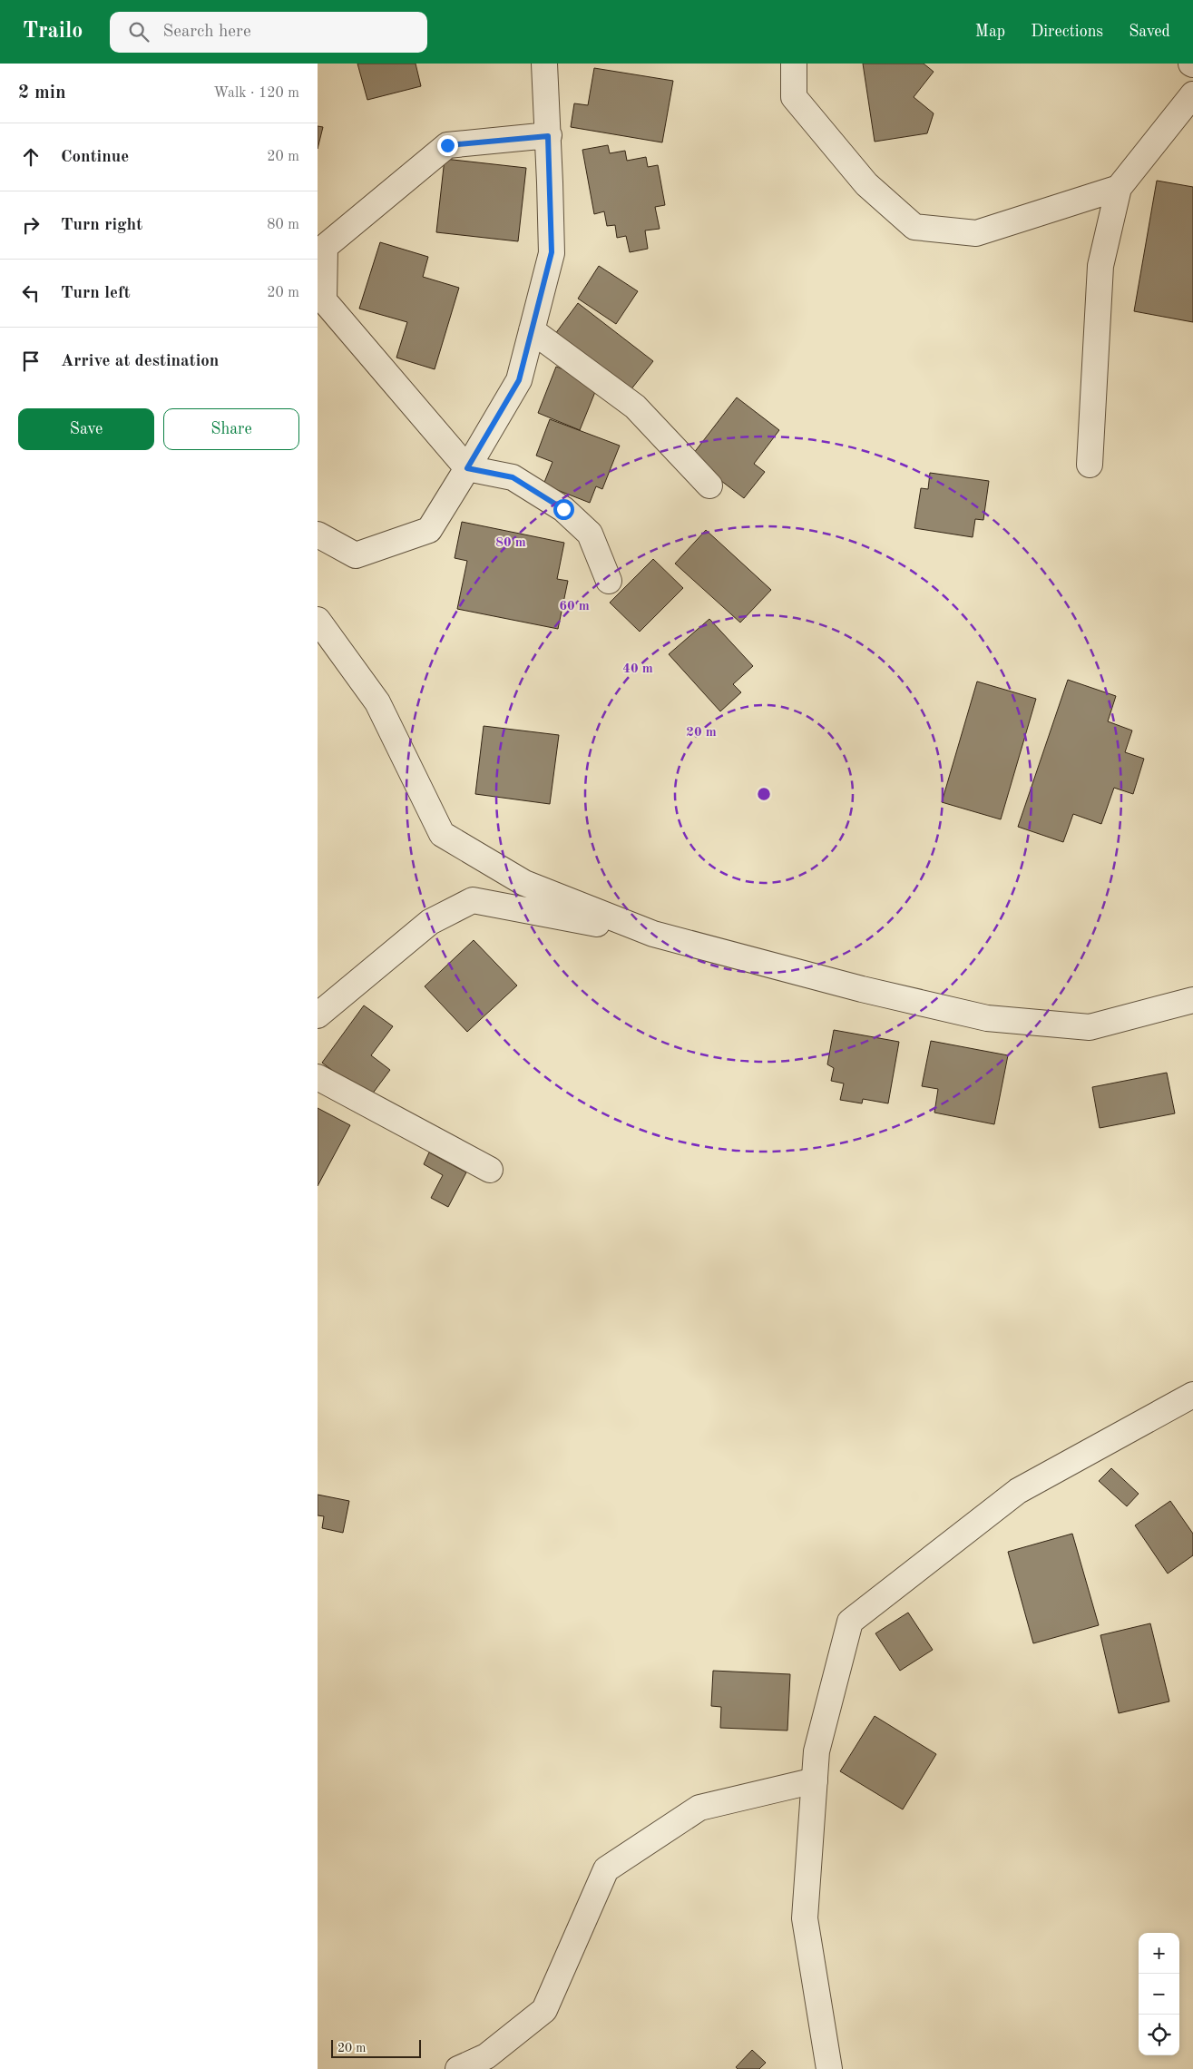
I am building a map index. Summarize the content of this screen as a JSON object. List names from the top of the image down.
{
  "scale_bar": "20 m",
  "page": {
    "header": "Trailo",
    "search": "Search here",
    "nav": ["Map", "Directions", "Saved"],
    "heading": ["2 min", "Walk · 120 m"],
    "list": [
      ["Continue", "20 m"],
      ["Turn right", "80 m"],
      ["Turn left", "20 m"],
      "Arrive at destination"
    ],
    "buttons": ["Save", "Share"],
    "map_buttons": ["+", "−"],
    "scale": "20 m"
  },
  "rings": [
    "80 m",
    "60 m",
    "40 m",
    "20 m"
  ]
}
